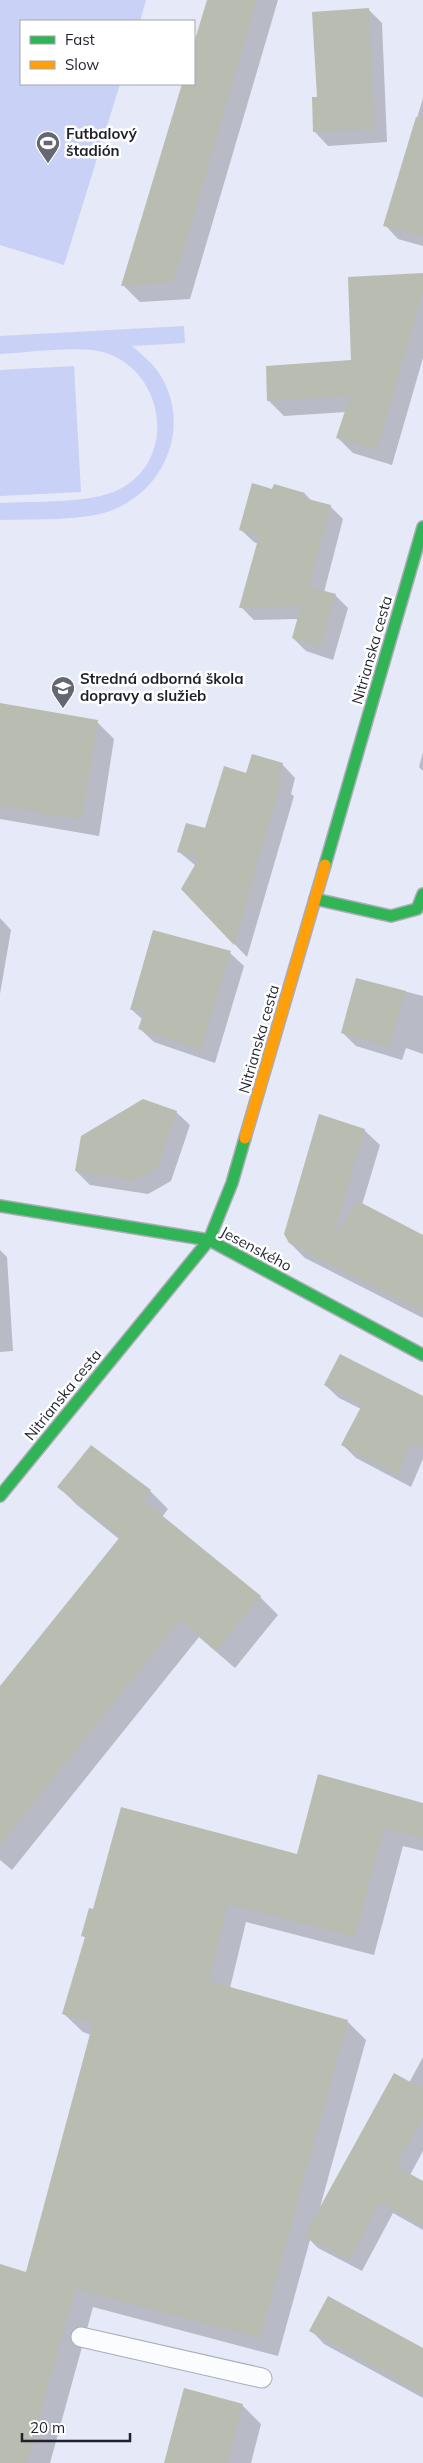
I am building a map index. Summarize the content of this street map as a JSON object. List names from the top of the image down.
{
  "streets": {
    "main road": ["Nitrianska cesta", "Jesenského"]
  },
  "crossings": [
    ["Nitrianska cesta", "Jesenského"]
  ],
  "places": {
    "sports": ["Futbalový štadión"],
    "school or university": ["Stredná odborná škola dopravy a služieb"]
  },
  "legend": ["Fast", "Slow"],
  "scale_bar": "20 m"
}
